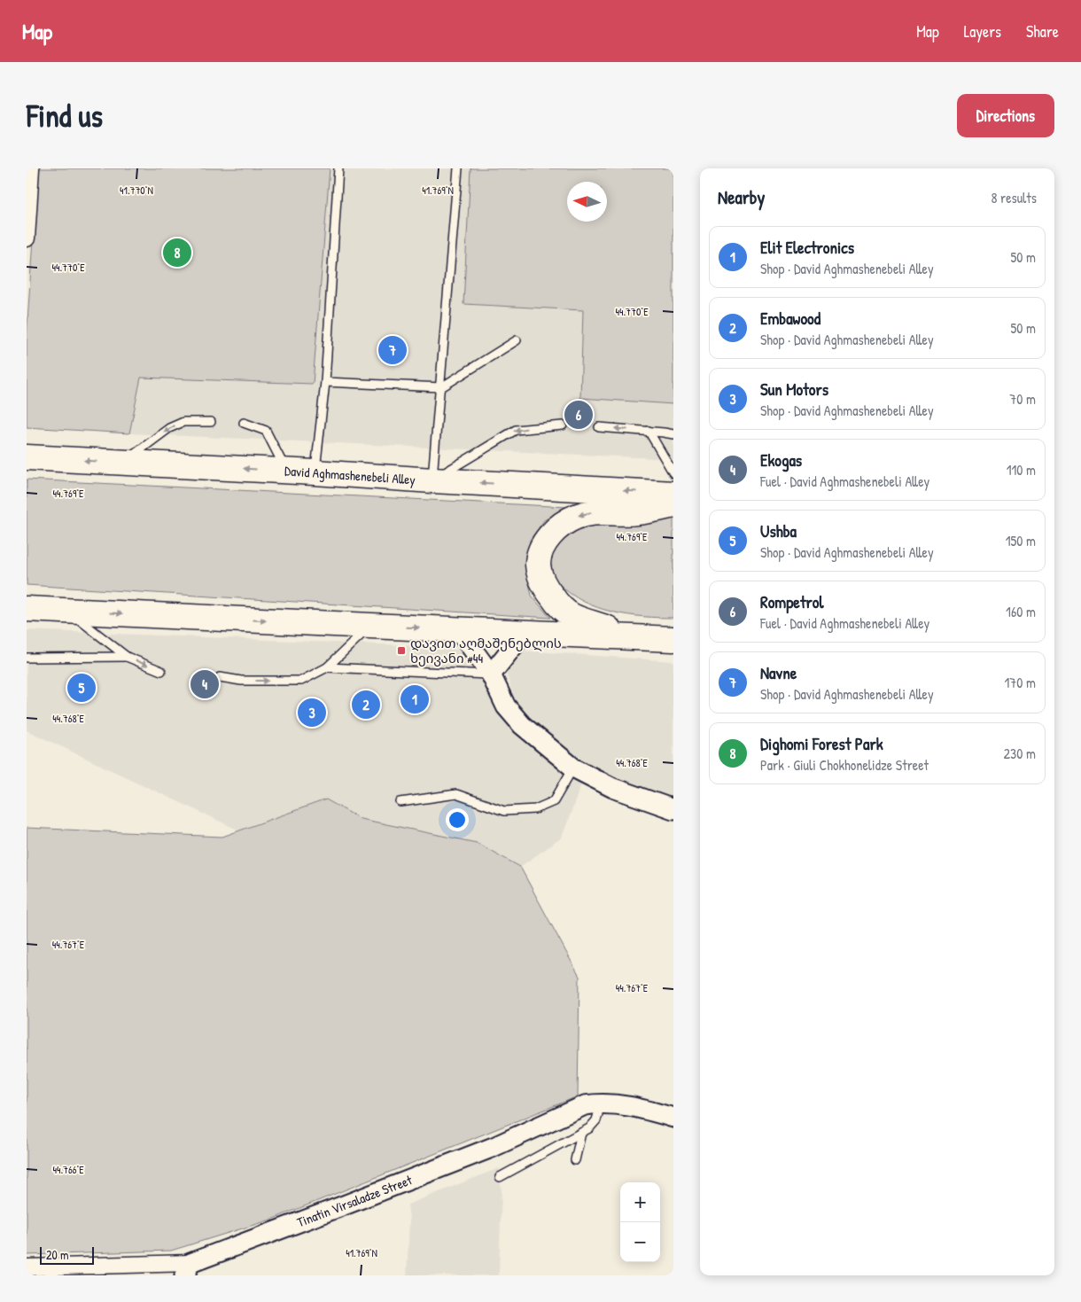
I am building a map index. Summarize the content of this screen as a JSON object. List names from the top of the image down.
{
  "streets": {
    "highway": ["David Aghmashenebeli Alley"],
    "street": ["Tinatin Virsaladze Street"]
  },
  "places": {
    "transit": ["დავით აღმაშენებლის ხეივანი #44"]
  },
  "scale_bar": "20 m",
  "north": "left",
  "page": {
    "header": "Map",
    "nav": ["Map", "Layers", "Share"],
    "buttons": "Directions",
    "title": "Find us",
    "heading": ["Nearby", "8 results"],
    "list": [
      {
        "mark": "1",
        "name": "Elit Electronics",
        "note": "Shop · David Aghmashenebeli Alley",
        "value": "50 m"
      },
      {
        "mark": "2",
        "name": "Embawood",
        "note": "Shop · David Aghmashenebeli Alley",
        "value": "50 m"
      },
      {
        "mark": "3",
        "name": "Sun Motors",
        "note": "Shop · David Aghmashenebeli Alley",
        "value": "70 m"
      },
      {
        "mark": "4",
        "name": "Ekogas",
        "note": "Fuel · David Aghmashenebeli Alley",
        "value": "110 m"
      },
      {
        "mark": "5",
        "name": "Ushba",
        "note": "Shop · David Aghmashenebeli Alley",
        "value": "150 m"
      },
      {
        "mark": "6",
        "name": "Rompetrol",
        "note": "Fuel · David Aghmashenebeli Alley",
        "value": "160 m"
      },
      {
        "mark": "7",
        "name": "Navne",
        "note": "Shop · David Aghmashenebeli Alley",
        "value": "170 m"
      },
      {
        "mark": "8",
        "name": "Dighomi Forest Park",
        "note": "Park · Giuli Chokhonelidze Street",
        "value": "230 m"
      }
    ],
    "pins": [
      "8",
      "7",
      "6",
      "4",
      "5",
      "1",
      "2",
      "3"
    ],
    "map_buttons": ["+", "−"],
    "scale": "20 m"
  },
  "coordinates": [
    "41.770°N",
    "41.769°N",
    "44.770°E",
    "44.769°E",
    "44.768°E",
    "44.767°E",
    "44.766°E"
  ]
}
